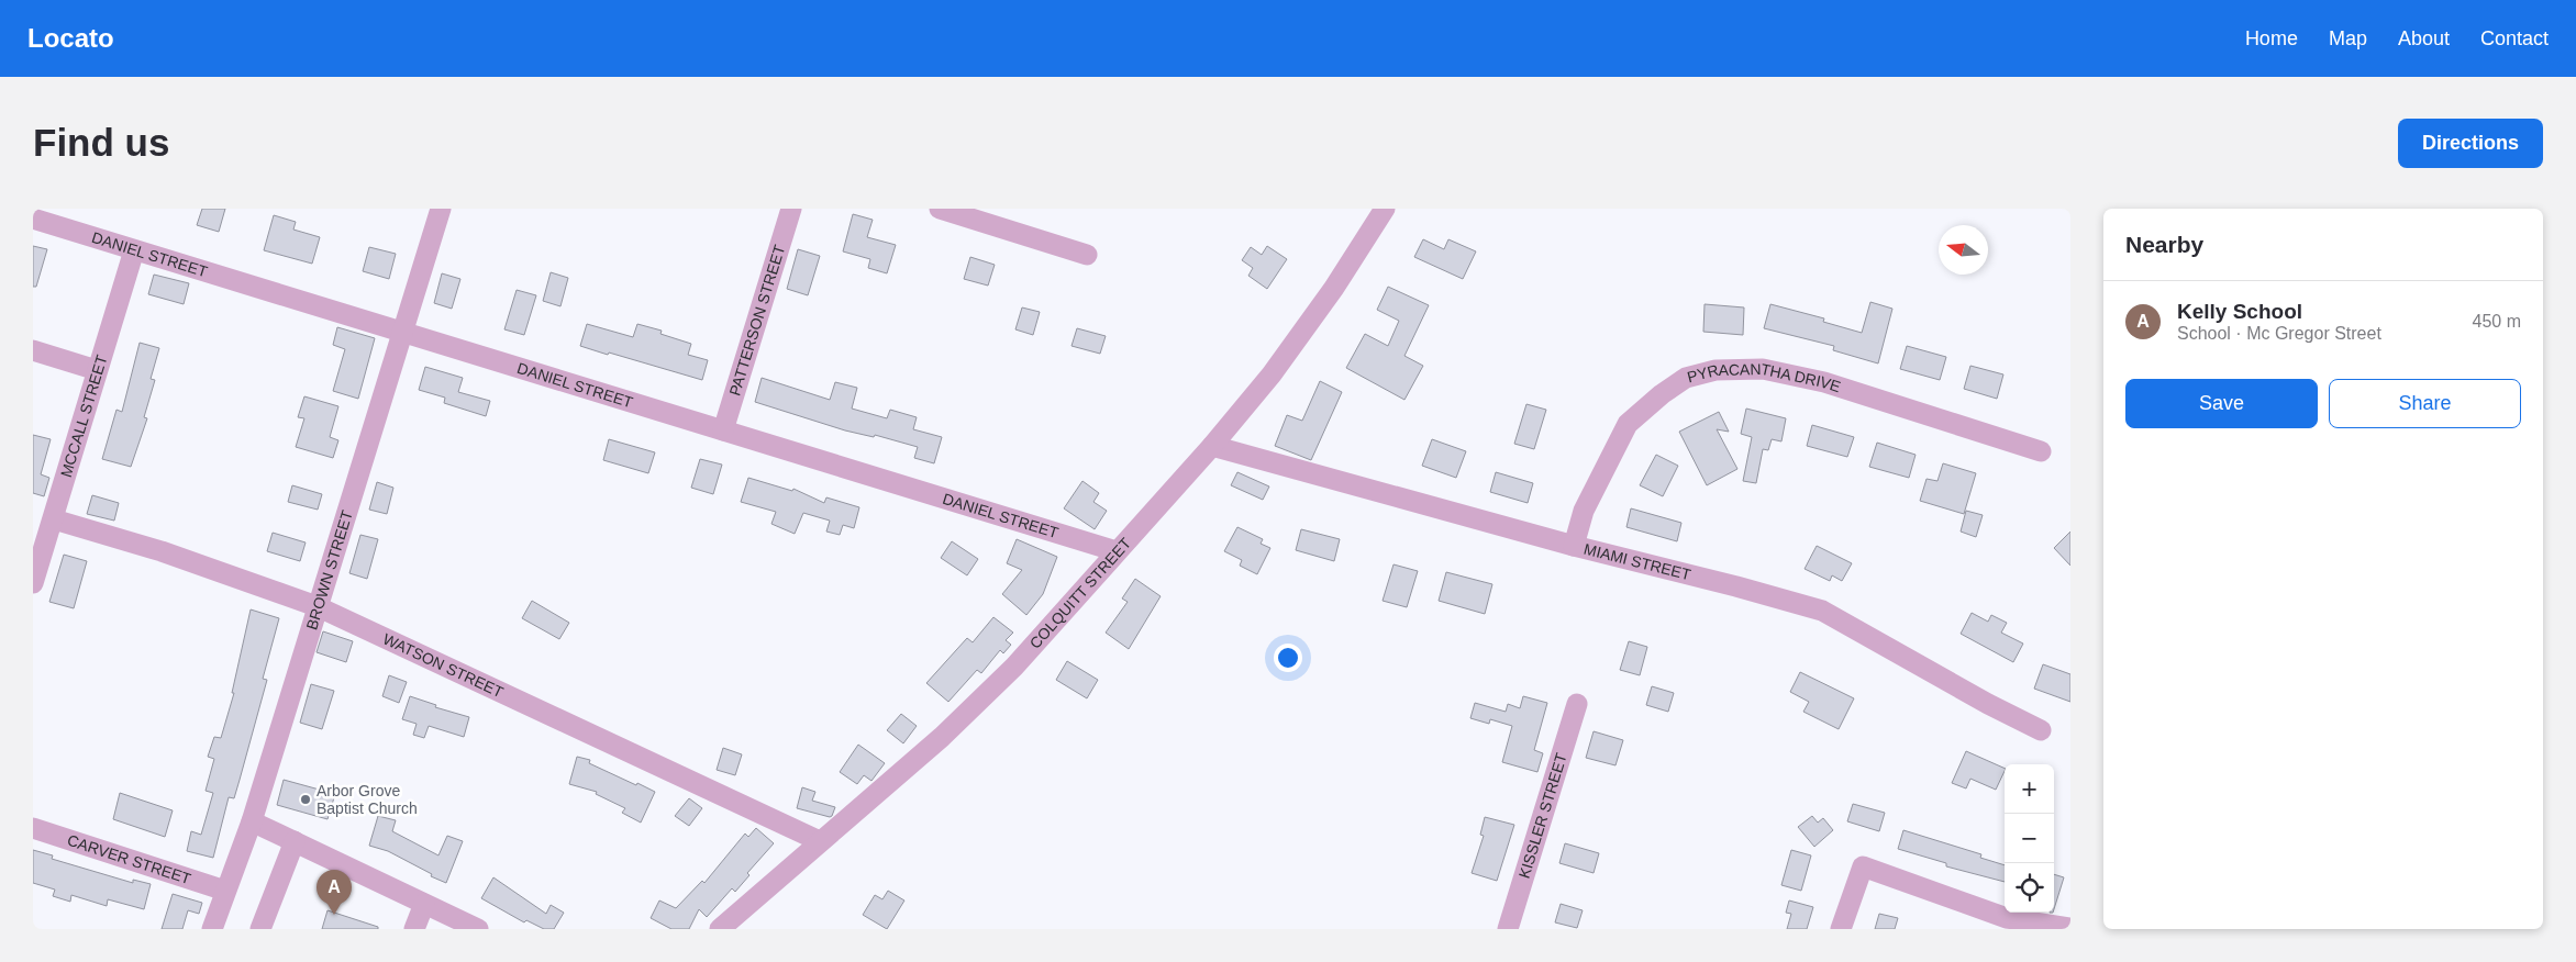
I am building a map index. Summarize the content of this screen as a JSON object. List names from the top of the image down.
{
  "streets": {
    "street": [
      "DANIEL STREET",
      "PATTERSON STREET",
      "PYRACANTHA DRIVE",
      "MCCALL STREET",
      "MIAMI STREET",
      "BROWN STREET",
      "COLQUITT STREET",
      "WATSON STREET",
      "KISSLER STREET",
      "CARVER STREET"
    ]
  },
  "crossings": [
    ["DANIEL STREET", "PATTERSON STREET"],
    ["DANIEL STREET", "MCCALL STREET"],
    ["DANIEL STREET", "BROWN STREET"],
    ["DANIEL STREET", "COLQUITT STREET"],
    ["PYRACANTHA DRIVE", "MIAMI STREET"],
    ["MCCALL STREET", "WATSON STREET"],
    ["MIAMI STREET", "COLQUITT STREET"],
    ["BROWN STREET", "WATSON STREET"],
    ["BROWN STREET", "CARVER STREET"],
    ["COLQUITT STREET", "WATSON STREET"]
  ],
  "places": ["Arbor Grove Baptist Church"],
  "north": "left",
  "page": {
    "header": "Locato",
    "nav": [
      "Home",
      "Map",
      "About",
      "Contact"
    ],
    "buttons": [
      "Directions",
      ["Save", "Share"]
    ],
    "title": "Find us",
    "heading": "Nearby",
    "list": [
      {
        "mark": "A",
        "name": "Kelly School",
        "note": "School · Mc Gregor Street",
        "value": "450 m"
      }
    ],
    "map_buttons": ["+", "−"],
    "pins": "A"
  }
}
